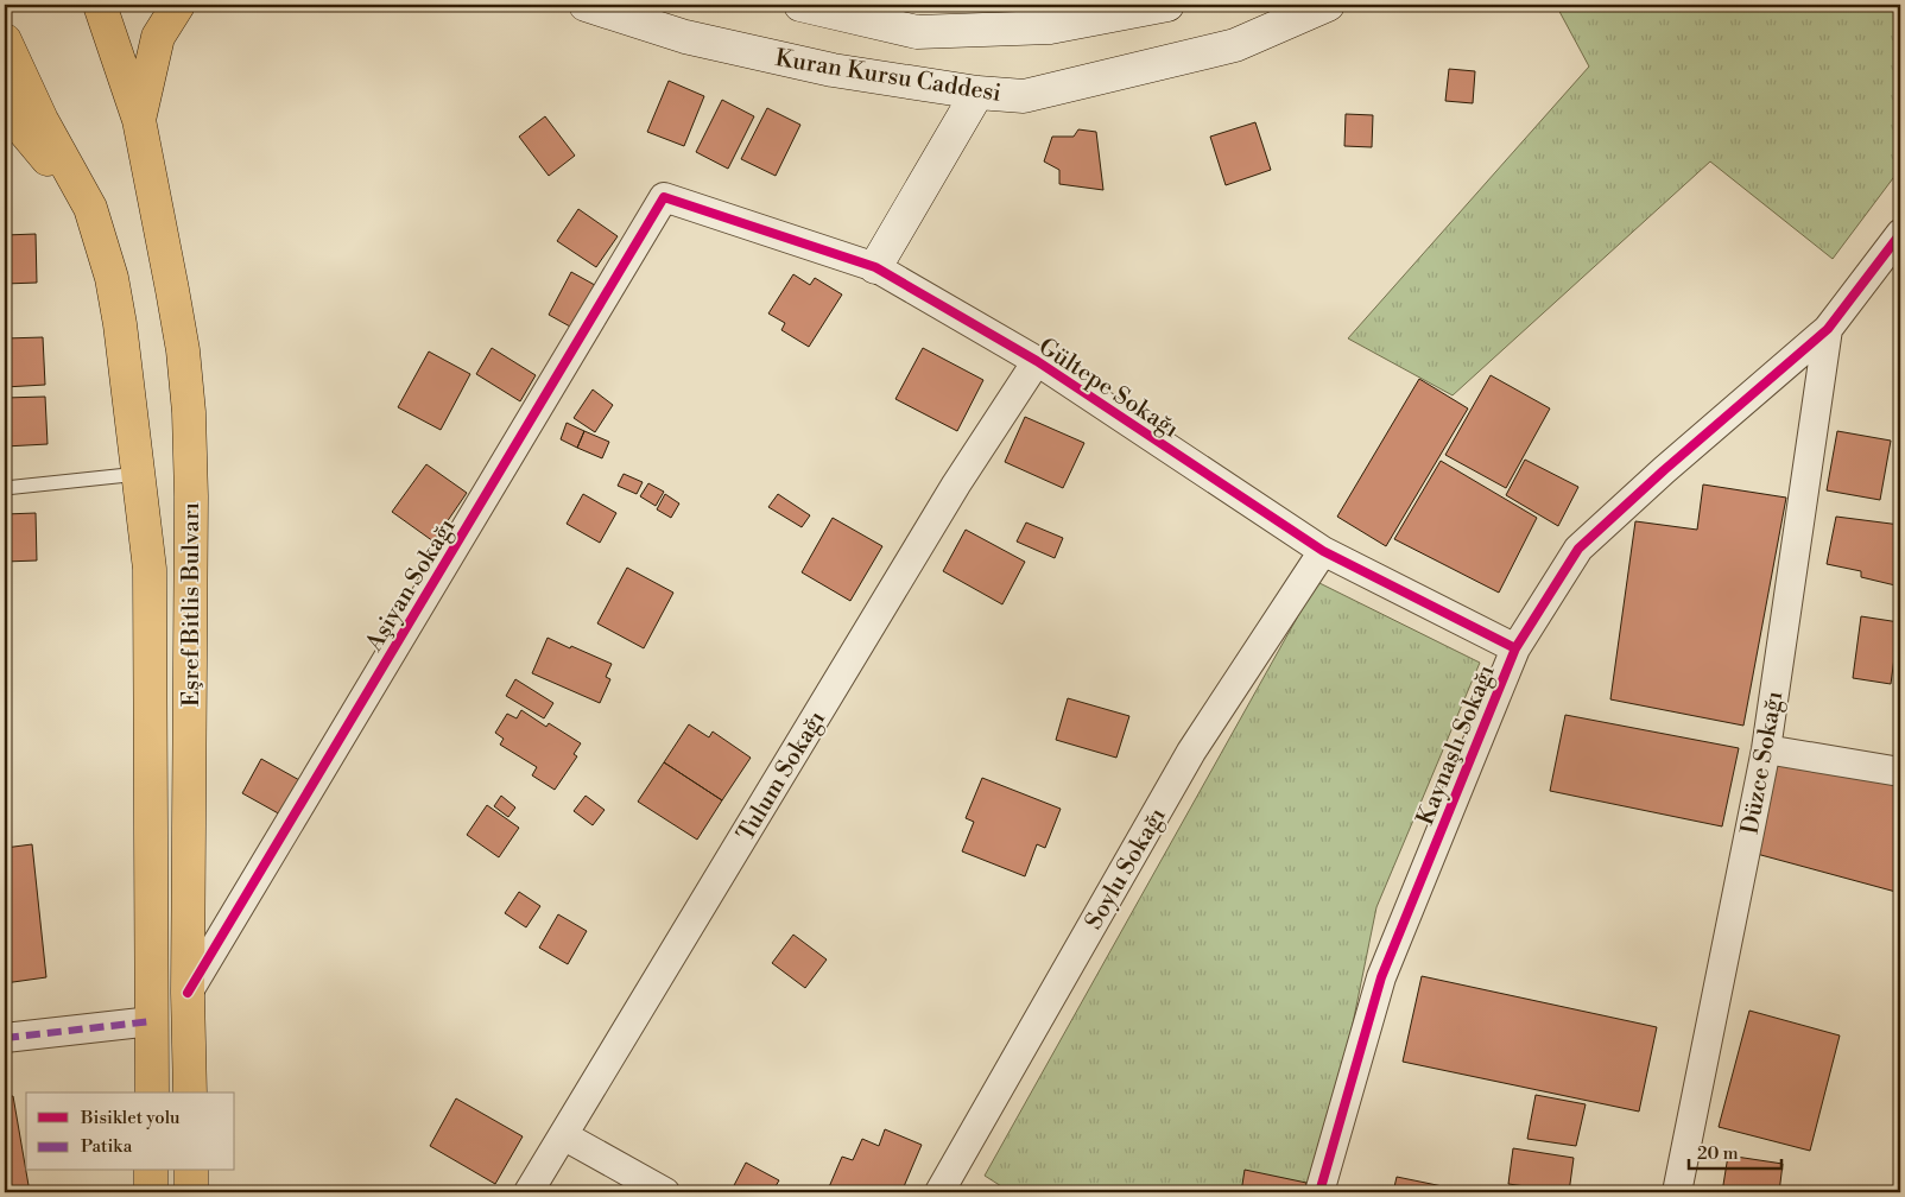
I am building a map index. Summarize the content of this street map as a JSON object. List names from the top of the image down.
{
  "streets": {
    "main road": ["Kuran Kursu Caddesi", "Eşref Bitlis Bulvarı"],
    "street": [
      "Gültepe Sokağı",
      "Aşiyan Sokağı",
      "Kaynaşlı Sokağı",
      "Düzce Sokağı",
      "Tulum Sokağı",
      "Soylu Sokağı"
    ]
  },
  "crossings": [
    ["Gültepe Sokağı", "Aşiyan Sokağı"],
    ["Gültepe Sokağı", "Kaynaşlı Sokağı"],
    ["Gültepe Sokağı", "Tulum Sokağı"],
    ["Gültepe Sokağı", "Soylu Sokağı"],
    ["Aşiyan Sokağı", "Eşref Bitlis Bulvarı"],
    ["Kaynaşlı Sokağı", "Düzce Sokağı"]
  ],
  "legend": ["Bisiklet yolu", "Patika"],
  "scale_bar": "20 m"
}
